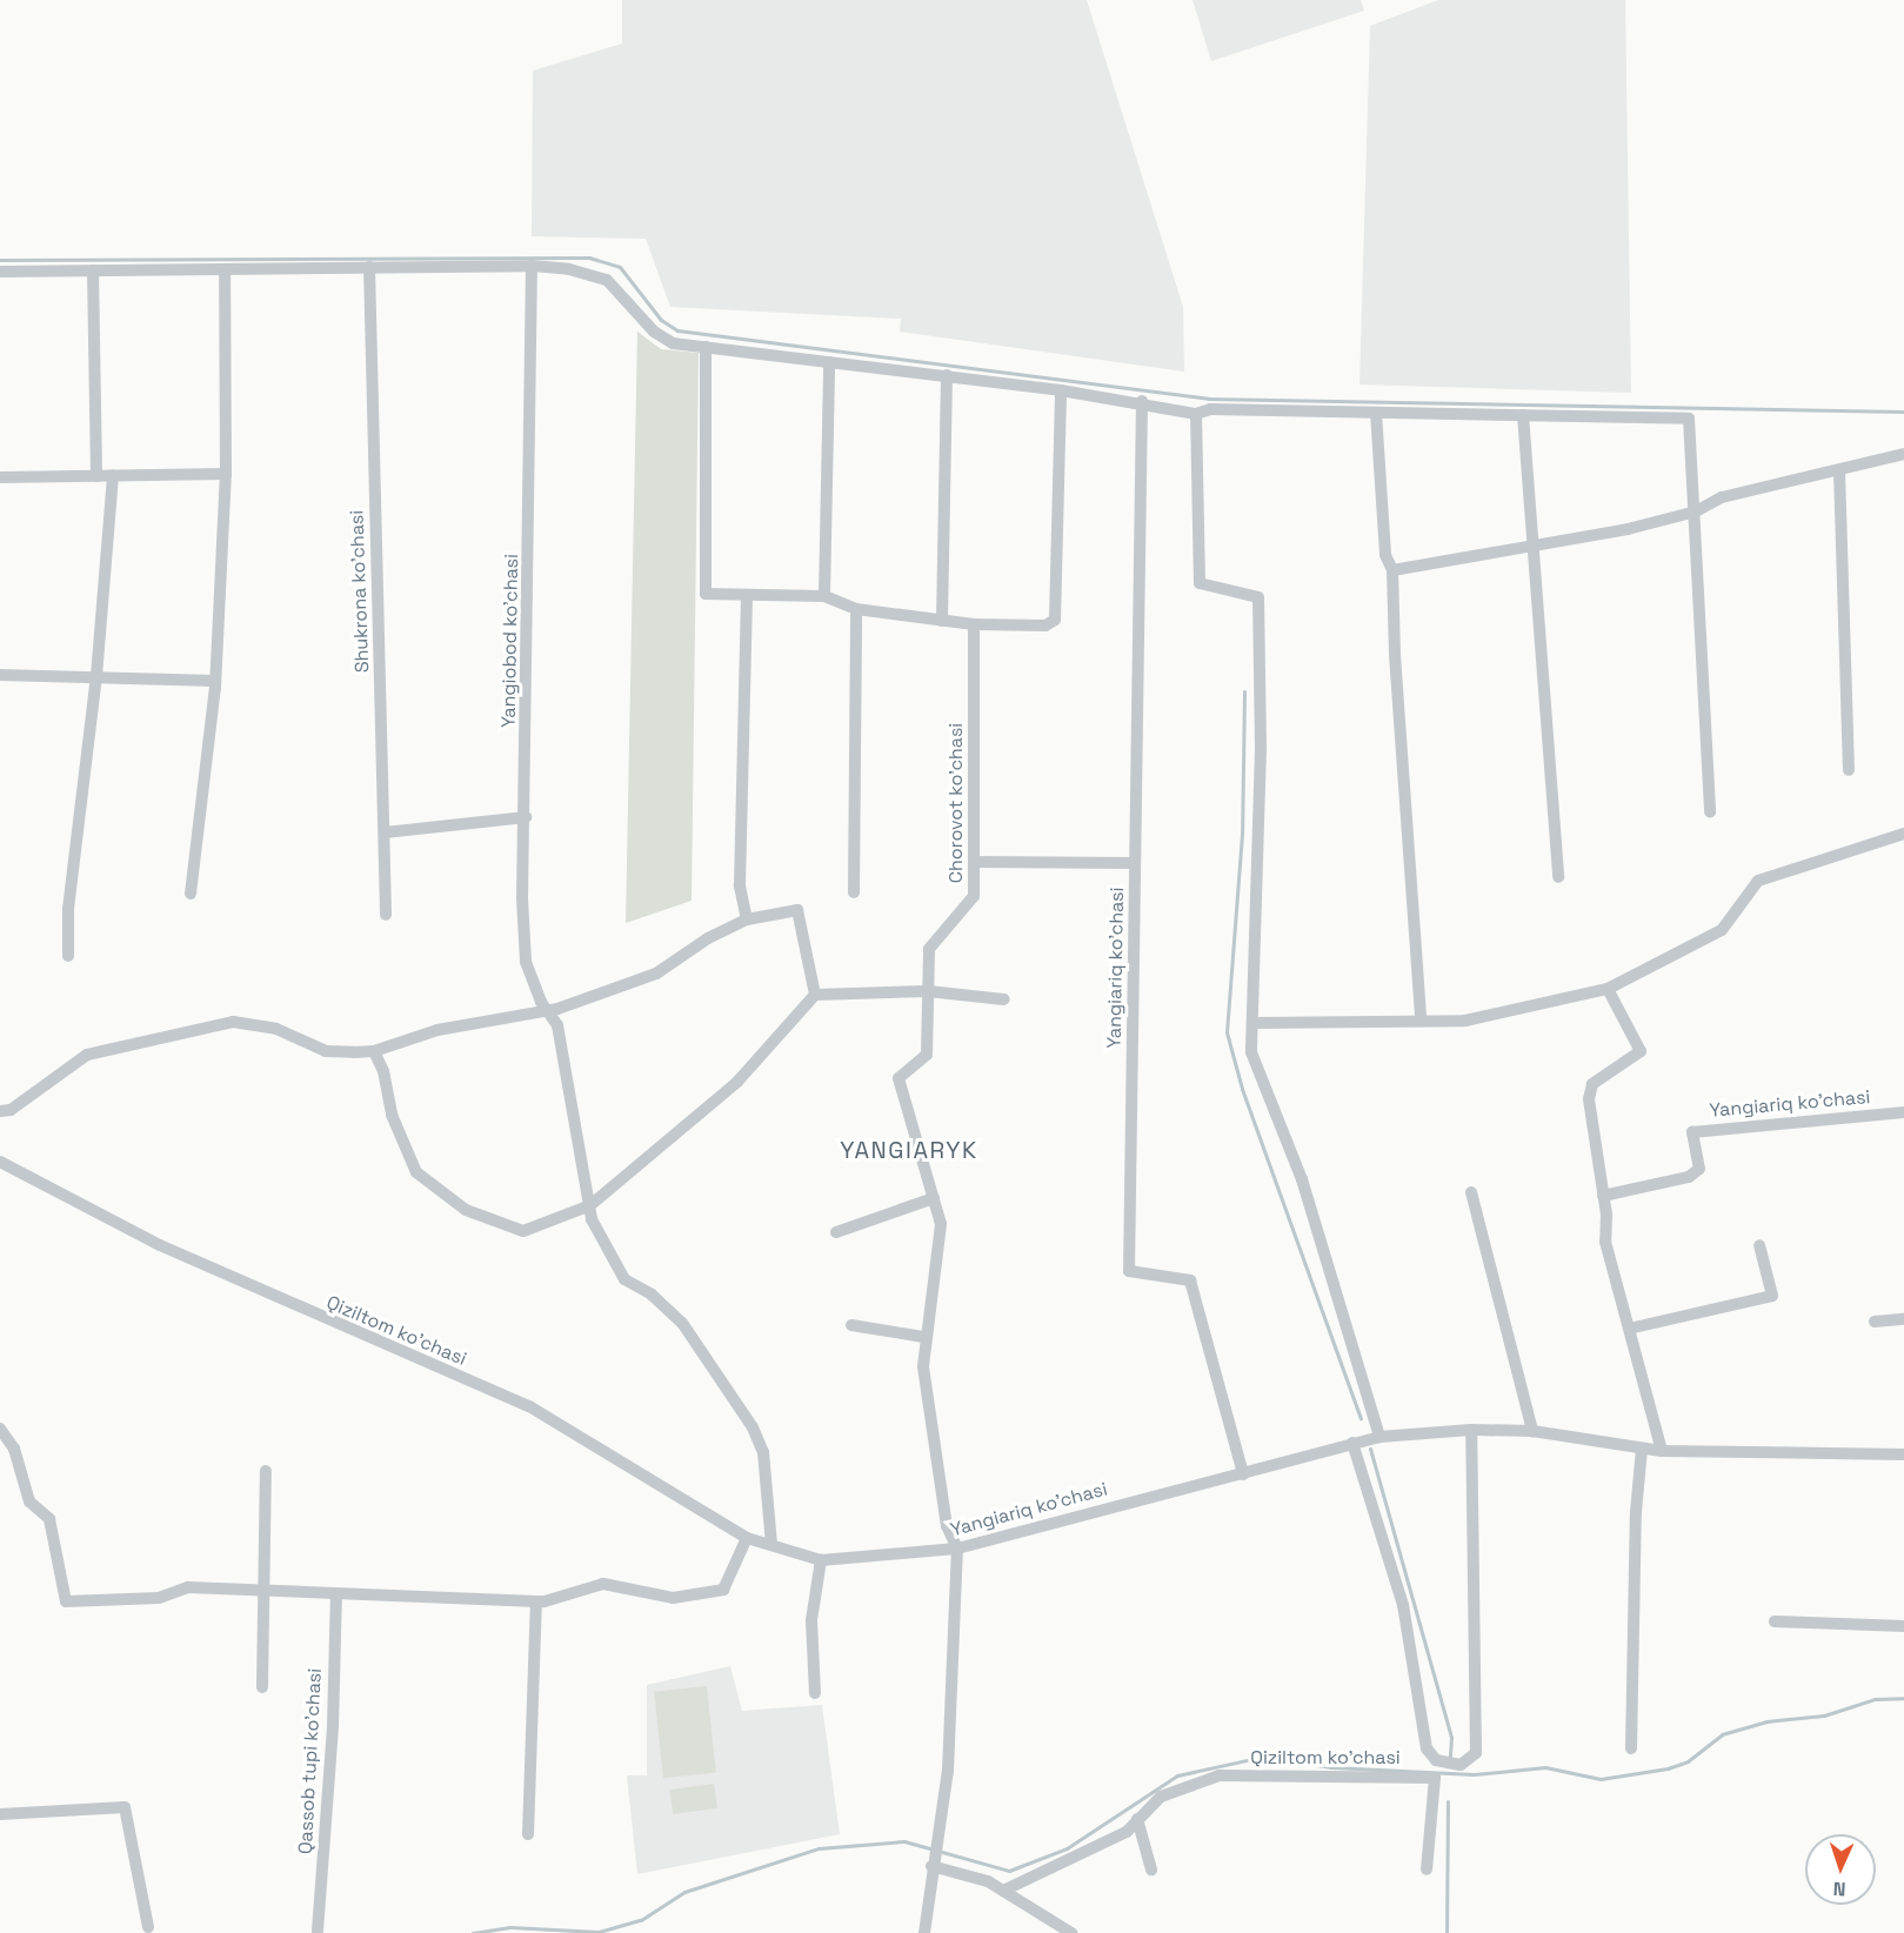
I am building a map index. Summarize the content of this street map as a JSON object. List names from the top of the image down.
{
  "streets": {
    "street": [
      "Shukrona ko'chasi",
      "Yangiobod ko'chasi",
      "Chorovot ko'chasi",
      "Yangiariq ko'chasi",
      "Qiziltom ko'chasi",
      "Qassob tupi ko'chasi"
    ]
  },
  "crossings": [
    ["Yangiariq ko'chasi", "Qiziltom ko'chasi"]
  ],
  "districts": ["YANGIARYK"],
  "north": "bottom"
}
